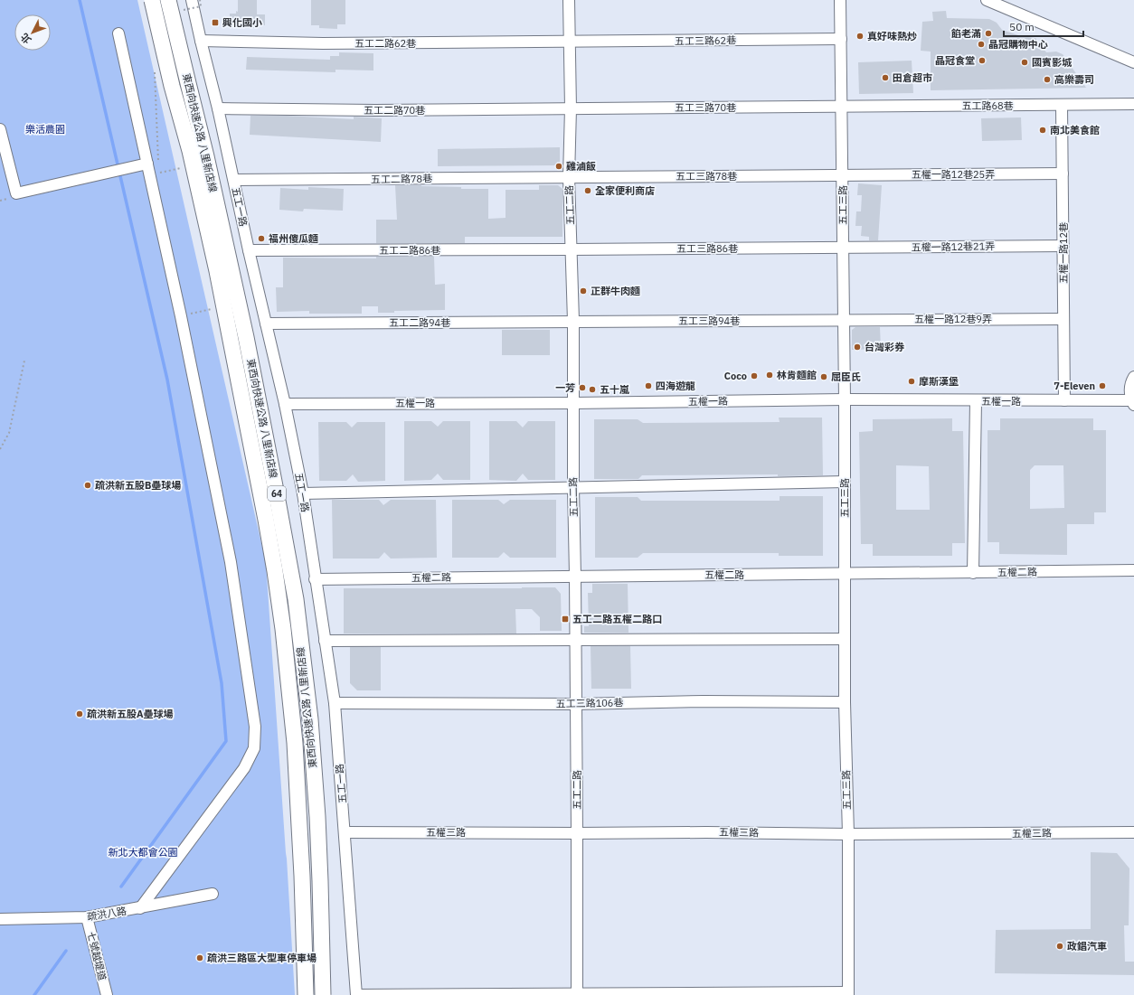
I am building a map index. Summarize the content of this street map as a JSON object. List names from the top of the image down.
{
  "streets": {
    "highway": ["東西向快速公路 八里新店線", "64"],
    "street": [
      "五工三路62巷",
      "五工二路62巷",
      "五工路68巷",
      "五工三路70巷",
      "五工二路70巷",
      "五權一路12巷25弄",
      "五工三路78巷",
      "五工二路78巷",
      "五工二路",
      "五工三路",
      "五工一路",
      "五權一路12巷21弄",
      "五工三路86巷",
      "五工二路86巷",
      "五權一路12巷",
      "五權一路12巷9弄",
      "五工三路94巷",
      "五工二路94巷",
      "五權一路",
      "五權二路",
      "五工三路106巷",
      "五權三路",
      "疏洪八路",
      "七號越堤道"
    ]
  },
  "crossings": [
    ["五工三路62巷", "五工二路62巷"],
    ["五工三路62巷", "五工二路"],
    ["五工三路62巷", "五工三路"],
    ["五工二路62巷", "五工二路"],
    ["五工二路62巷", "五工一路"],
    ["五工路68巷", "五工三路70巷"],
    ["五工路68巷", "五工三路"],
    ["五工路68巷", "五權一路12巷"],
    ["五工三路70巷", "五工二路70巷"],
    ["五工三路70巷", "五工二路"],
    ["五工三路70巷", "五工三路"],
    ["五工二路70巷", "五工二路"],
    ["五工二路70巷", "五工一路"],
    ["五權一路12巷25弄", "五工三路78巷"],
    ["五權一路12巷25弄", "五工三路"],
    ["五權一路12巷25弄", "五權一路12巷"],
    ["五工三路78巷", "五工二路78巷"],
    ["五工三路78巷", "五工二路"],
    ["五工三路78巷", "五工三路"],
    ["五工二路78巷", "五工二路"],
    ["五工二路78巷", "五工一路"],
    ["五工二路", "五工三路86巷"],
    ["五工二路", "五工二路86巷"],
    ["五工二路", "五工三路94巷"],
    ["五工二路", "五工二路94巷"],
    ["五工二路", "五權一路"],
    ["五工二路", "五權二路"],
    ["五工二路", "五工三路106巷"],
    ["五工二路", "五權三路"],
    ["五工三路", "五權一路12巷21弄"],
    ["五工三路", "五工三路86巷"],
    ["五工三路", "五權一路12巷9弄"],
    ["五工三路", "五工三路94巷"],
    ["五工三路", "五權一路"],
    ["五工三路", "五權二路"],
    ["五工三路", "五工三路106巷"],
    ["五工三路", "五權三路"],
    ["五工一路", "五工二路86巷"],
    ["五工一路", "五工二路94巷"],
    ["五工一路", "五權一路"],
    ["五工一路", "五權二路"],
    ["五工一路", "五工三路106巷"],
    ["五工一路", "五權三路"],
    ["五權一路12巷21弄", "五工三路86巷"],
    ["五權一路12巷21弄", "五權一路12巷"],
    ["五工三路86巷", "五工二路86巷"],
    ["五權一路12巷", "五權一路12巷9弄"],
    ["五權一路12巷", "五權一路"],
    ["五權一路12巷9弄", "五工三路94巷"],
    ["五工三路94巷", "五工二路94巷"],
    ["疏洪八路", "七號越堤道"]
  ],
  "parks": ["樂活農園", "新北大都會公園"],
  "places": {
    "transit": ["興化國小", "五工二路五權二路口"],
    "other": [
      "餡老滿",
      "真好味熱炒",
      "晶冠購物中心",
      "晶冠食堂",
      "國賓影城",
      "田倉超市",
      "高樂壽司",
      "南北美食館",
      "雞滷飯",
      "全家便利商店",
      "福州傻瓜麵",
      "正群牛肉麵",
      "台灣彩券",
      "林肯麵館",
      "Coco",
      "屈臣氏",
      "摩斯漢堡",
      "四海遊龍",
      "7-Eleven",
      "一芳",
      "五十嵐",
      "疏洪新五股B壘球場",
      "疏洪新五股A壘球場",
      "政錩汽車",
      "疏洪三路區大型車停車場"
    ]
  },
  "scale_bar": "50 m",
  "north": "bottom left"
}
